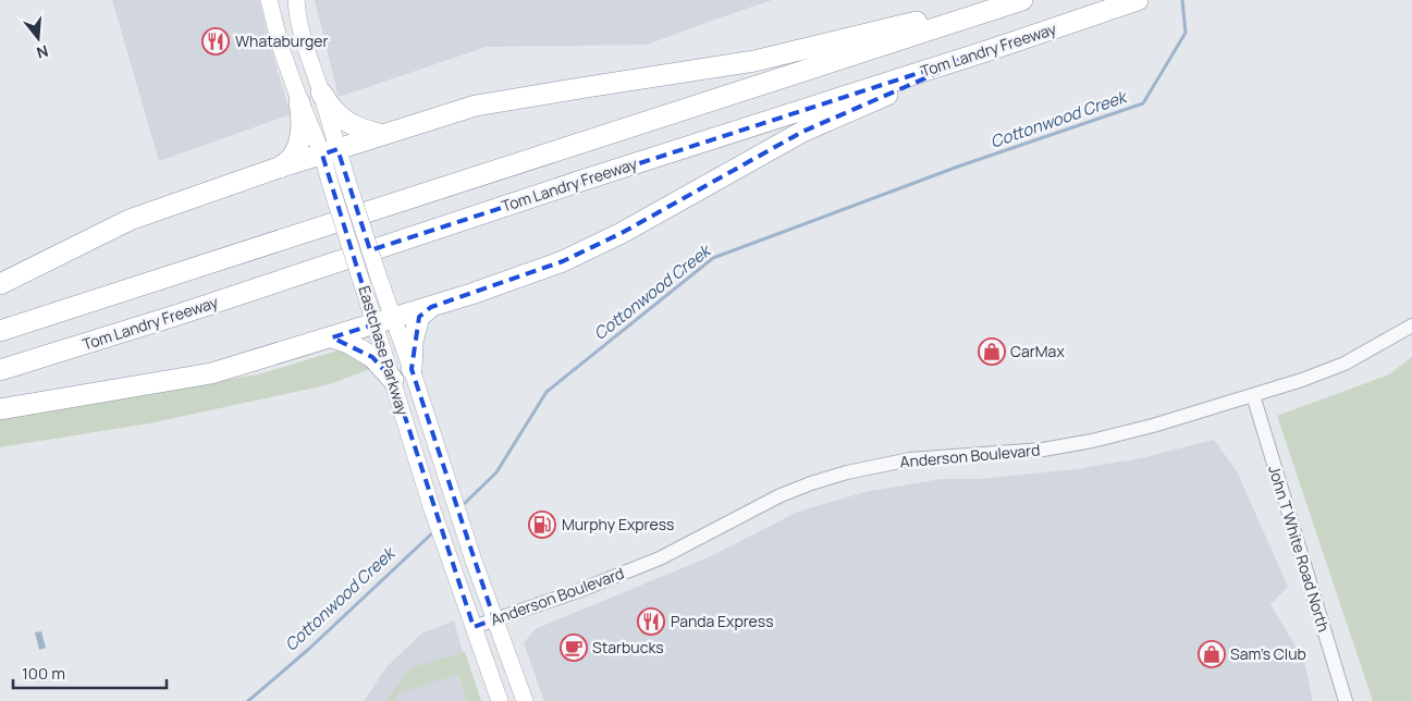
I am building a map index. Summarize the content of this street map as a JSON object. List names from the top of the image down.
{
  "streets": {
    "highway": ["Tom Landry Freeway"],
    "main road": ["Eastchase Parkway"],
    "street": ["Anderson Boulevard", "John T White Road North"]
  },
  "crossings": [
    ["Eastchase Parkway", "Anderson Boulevard"],
    ["Anderson Boulevard", "John T White Road North"]
  ],
  "water": ["Cottonwood Creek"],
  "places": {
    "restaurant": ["Whataburger", "Panda Express"],
    "shop": ["CarMax", "Sam's Club"],
    "fuel station": ["Murphy Express"],
    "cafe": ["Starbucks"]
  },
  "scale_bar": "100 m",
  "north": "bottom"
}
